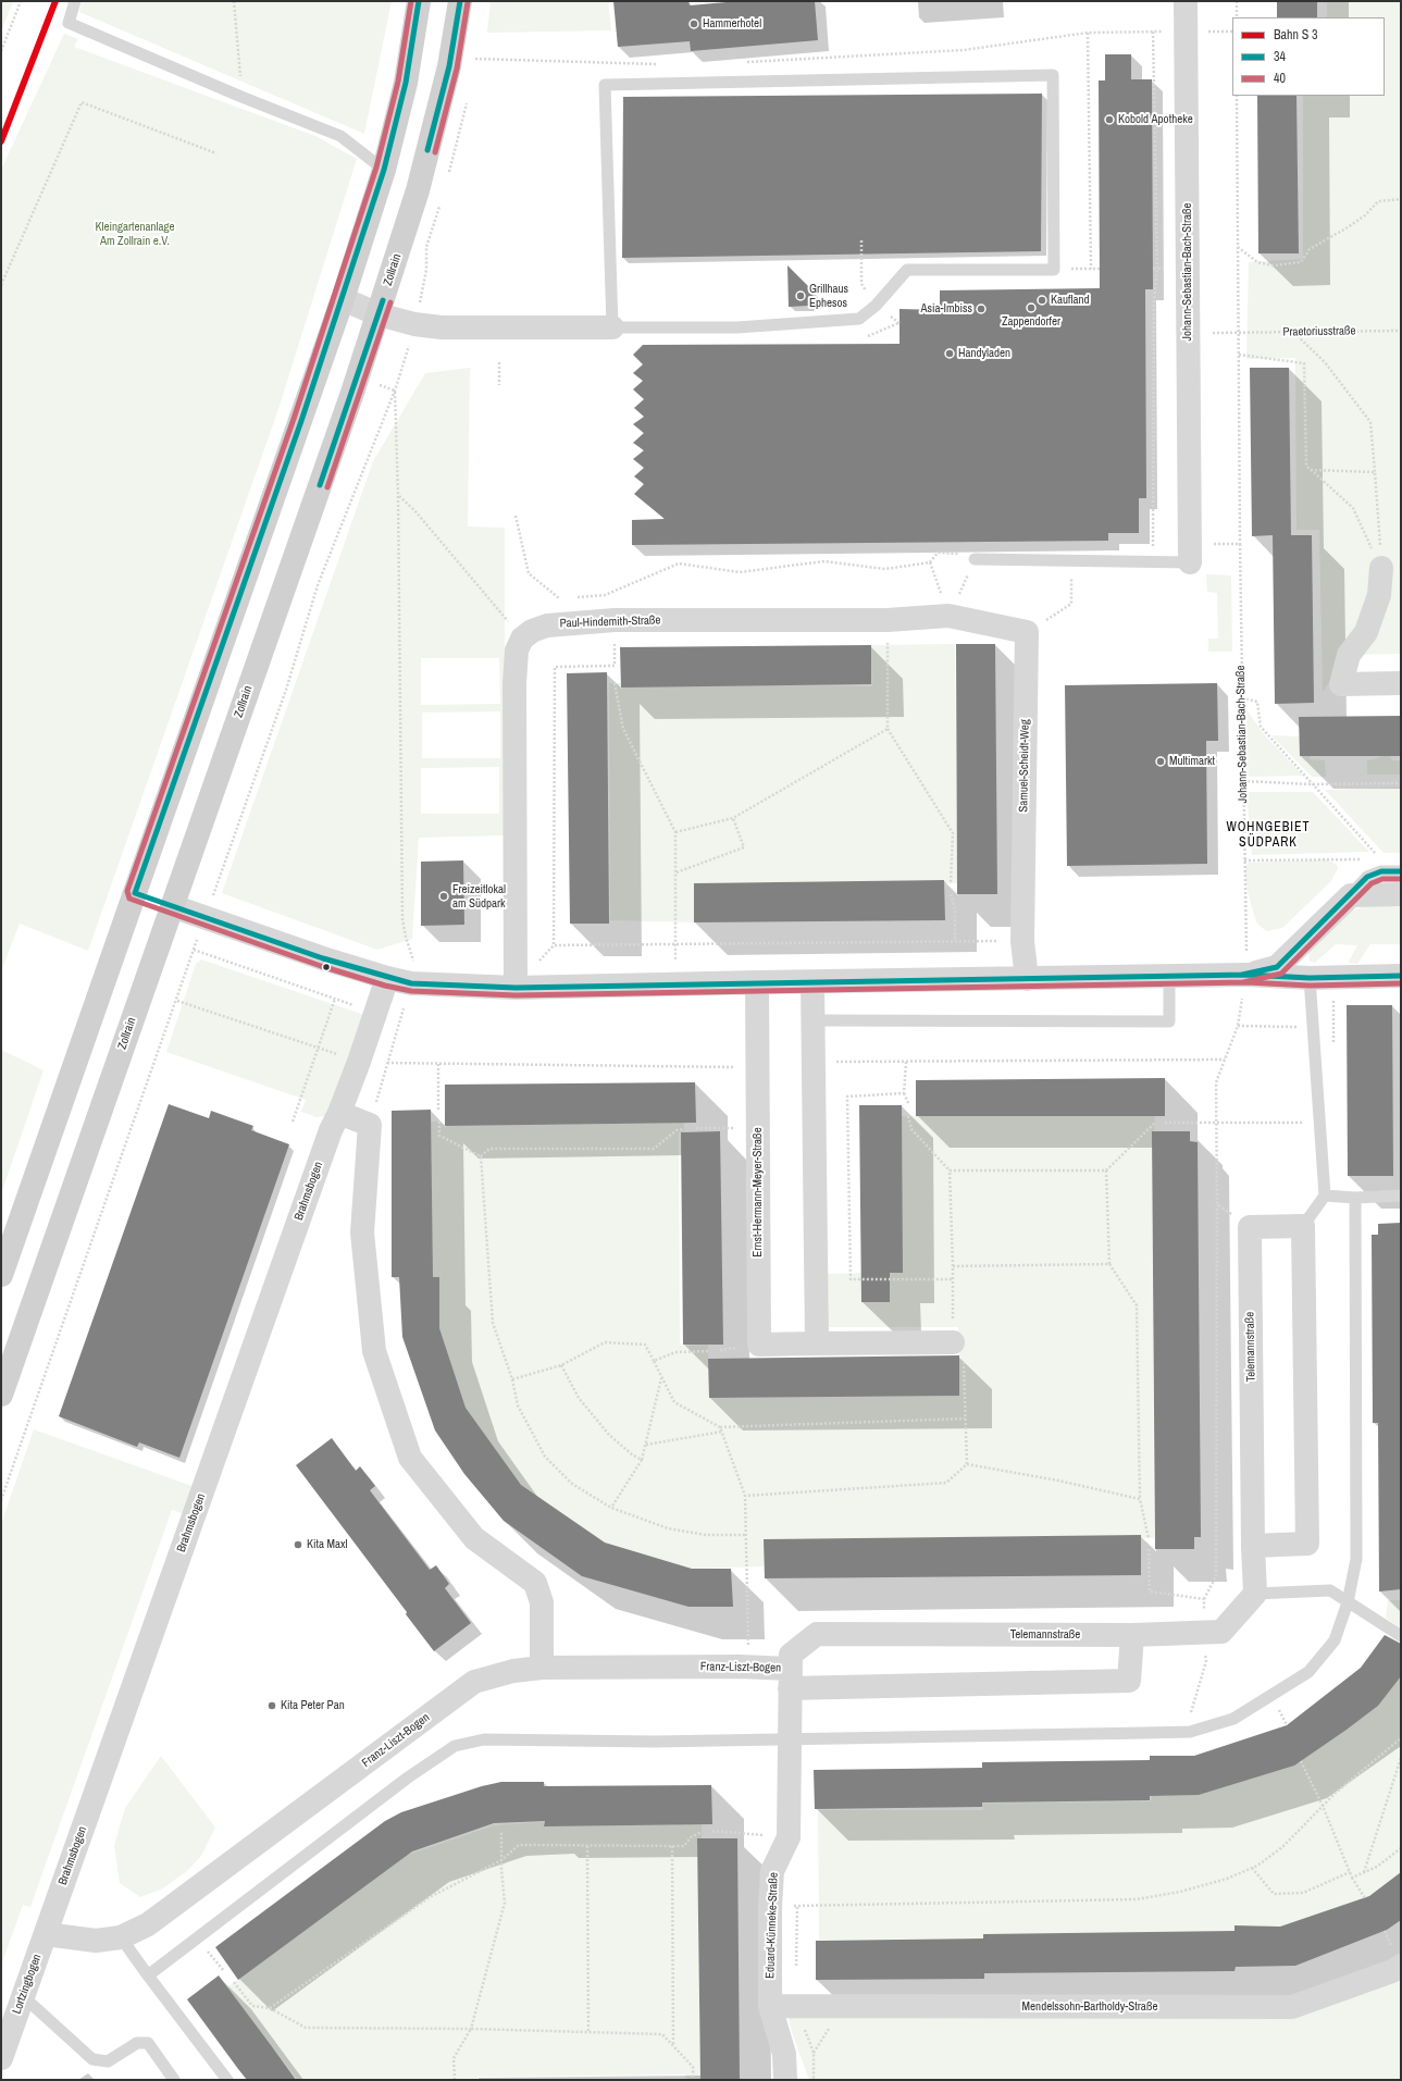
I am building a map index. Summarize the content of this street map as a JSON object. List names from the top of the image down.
{
  "streets": {
    "main road": ["Zollrain"],
    "street": [
      "Johann-Sebastian-Bach-Straße",
      "Paul-Hindemith-Straße",
      "Samuel-Scheidt-Weg",
      "Brahmsbogen",
      "Ernst-Hermann-Meyer-Straße",
      "Telemannstraße",
      "Franz-Liszt-Bogen",
      "Eduard-Künneke-Straße",
      "Lortzingbogen",
      "Mendelssohn-Bartholdy-Straße"
    ],
    "path": ["Praetoriusstraße"]
  },
  "crossings": [
    ["Johann-Sebastian-Bach-Straße", "Praetoriusstraße"],
    ["Johann-Sebastian-Bach-Straße", "Telemannstraße"],
    ["Brahmsbogen", "Franz-Liszt-Bogen"],
    ["Brahmsbogen", "Lortzingbogen"],
    ["Telemannstraße", "Franz-Liszt-Bogen"],
    ["Telemannstraße", "Eduard-Künneke-Straße"],
    ["Franz-Liszt-Bogen", "Eduard-Künneke-Straße"],
    ["Franz-Liszt-Bogen", "Lortzingbogen"],
    ["Eduard-Künneke-Straße", "Mendelssohn-Bartholdy-Straße"]
  ],
  "districts": ["WOHNGEBIET SÜDPARK"],
  "parks": ["Kleingartenanlage Am Zollrain e.V."],
  "places": [
    "Hammerhotel",
    "Kobold Apotheke",
    "Grillhaus Ephesos",
    "Kaufland",
    "Zappendorfer",
    "Asia-Imbiss",
    "Handyladen",
    "Multimarkt",
    "Freizeitlokal am Südpark",
    "Kita Maxl",
    "Kita Peter Pan"
  ],
  "lines": ["transit line 34", "transit line 40"],
  "legend": ["Bahn S 3", "34", "40"]
}
